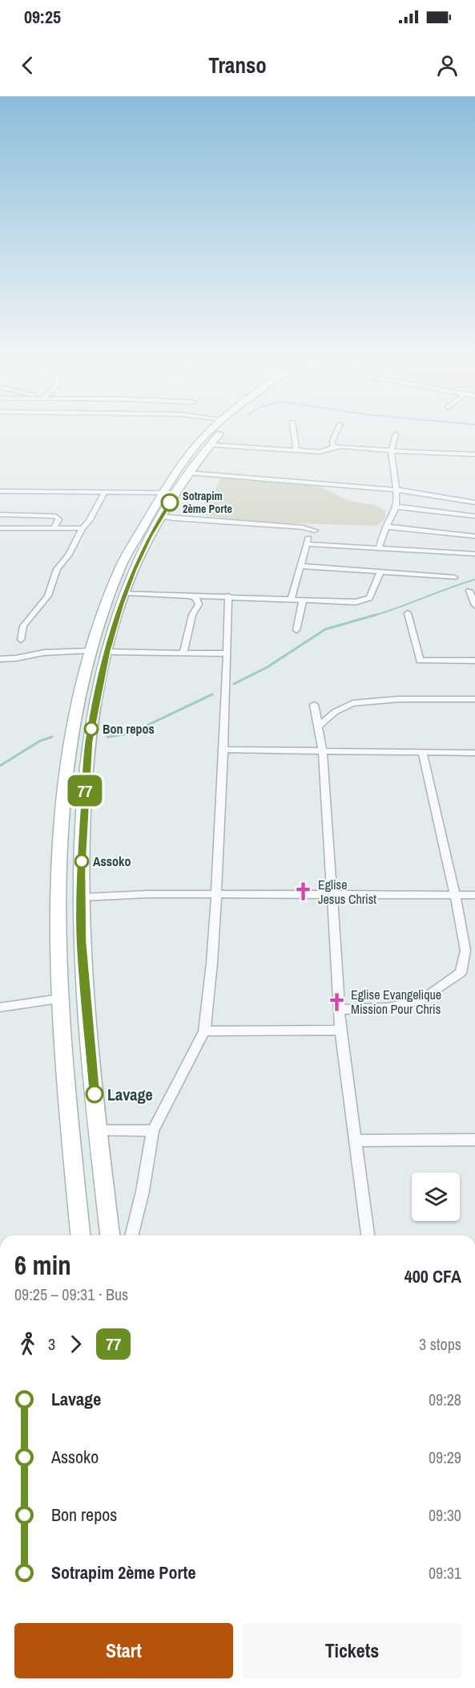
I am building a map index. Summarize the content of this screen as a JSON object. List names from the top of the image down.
{
  "places": {
    "other": [
      "Sotrapim 2ème Porte",
      "Bon repos",
      "Assoko",
      "Lavage"
    ],
    "church": ["Eglise Jesus Christ", "Eglise Evangelique Mission Pour Chris"]
  },
  "lines": ["bus line 77"],
  "page": {
    "status": "09:25",
    "header": "Transo",
    "on_map": "77",
    "heading": ["6 min", "09:25 – 09:31 · Bus", "400 CFA"],
    "legs": ["3", "77", "3 stops"],
    "list": [
      {
        "name": "Lavage",
        "value": "09:28"
      },
      {
        "name": "Assoko",
        "value": "09:29"
      },
      {
        "name": "Bon repos",
        "value": "09:30"
      },
      {
        "name": "Sotrapim 2ème Porte",
        "value": "09:31"
      }
    ],
    "buttons": ["Start", "Tickets"]
  }
}
